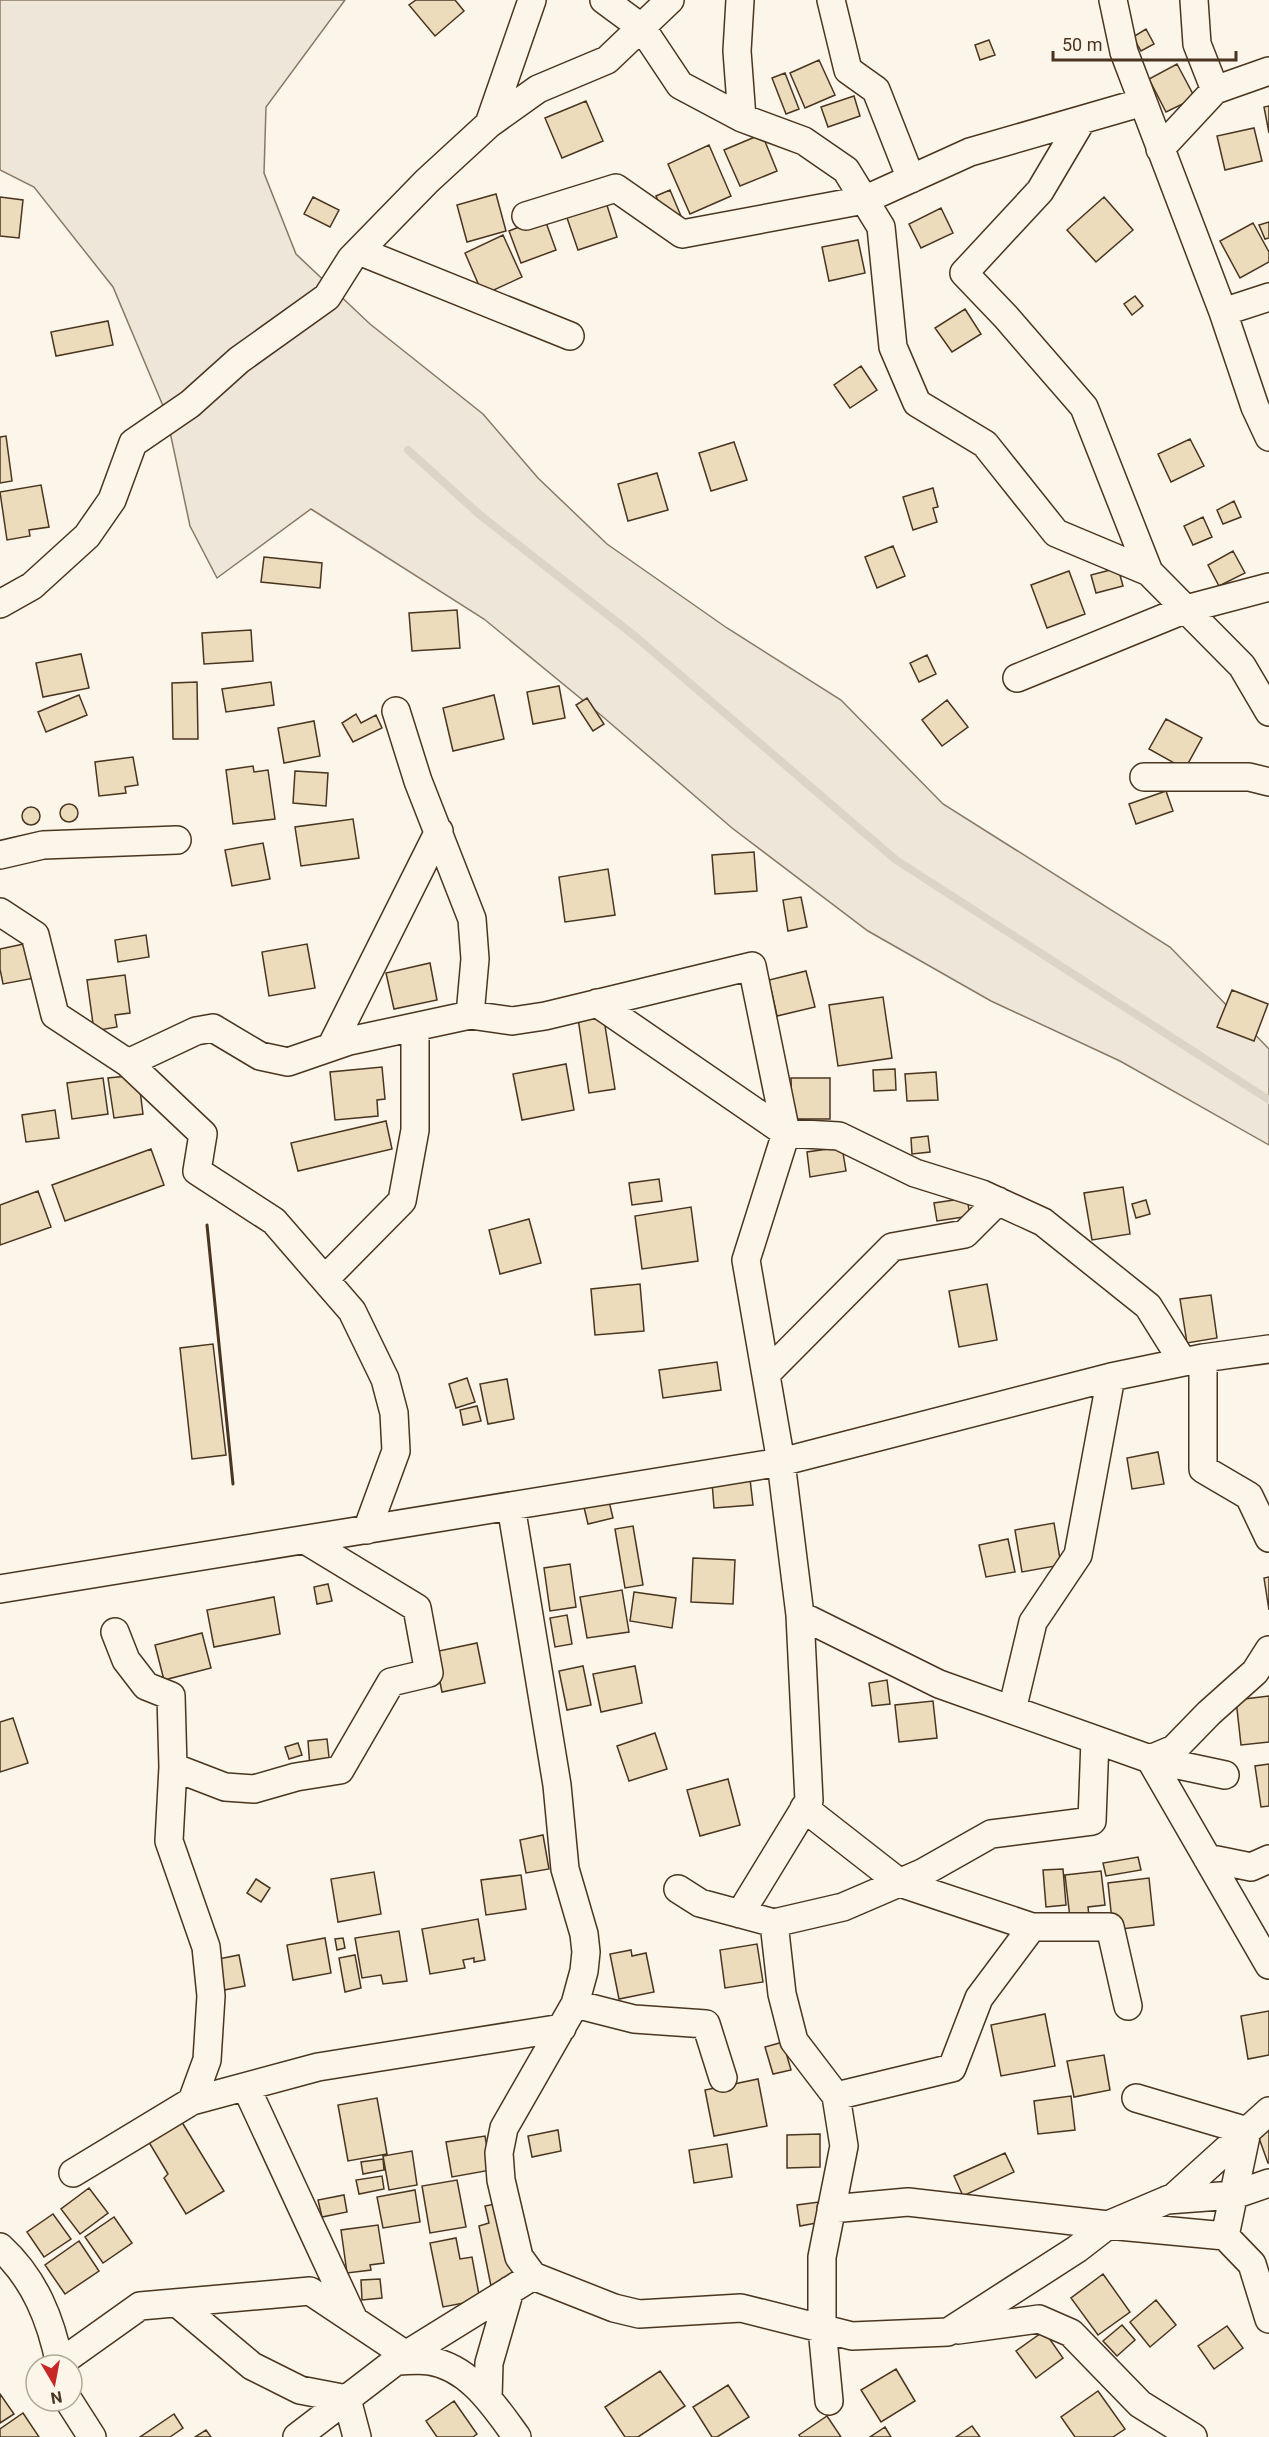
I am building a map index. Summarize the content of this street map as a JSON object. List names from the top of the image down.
{
  "scale_bar": "50 m",
  "north": "bottom"
}
